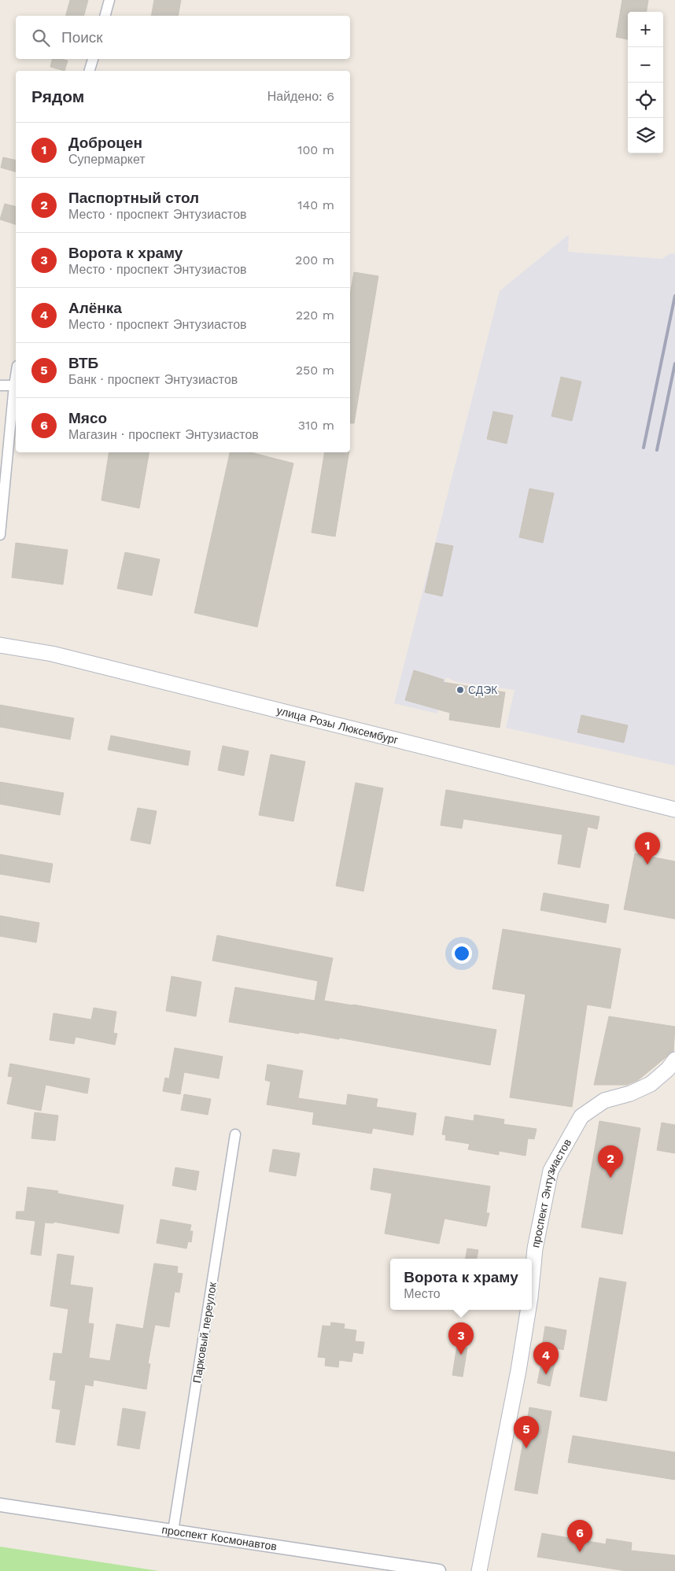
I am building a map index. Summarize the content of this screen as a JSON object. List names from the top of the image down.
{
  "streets": {
    "main road": ["улица Розы Люксембург", "проспект Энтузиастов"],
    "street": ["Парковый переулок", "проспект Космонавтов"]
  },
  "crossings": [
    ["Парковый переулок", "проспект Космонавтов"]
  ],
  "places": ["СДЭК"],
  "page": {
    "map_buttons": ["+", "−"],
    "search": "Поиск",
    "heading": ["Рядом", "Найдено: 6"],
    "list": [
      {
        "mark": "1",
        "name": "Доброцен",
        "note": "Супермаркет",
        "value": "100 m"
      },
      {
        "mark": "2",
        "name": "Паспортный стол",
        "note": "Место · проспект Энтузиастов",
        "value": "140 m"
      },
      {
        "mark": "3",
        "name": "Ворота к храму",
        "note": "Место · проспект Энтузиастов",
        "value": "200 m"
      },
      {
        "mark": "4",
        "name": "Алёнка",
        "note": "Место · проспект Энтузиастов",
        "value": "220 m"
      },
      {
        "mark": "5",
        "name": "ВТБ",
        "note": "Банк · проспект Энтузиастов",
        "value": "250 m"
      },
      {
        "mark": "6",
        "name": "Мясо",
        "note": "Магазин · проспект Энтузиастов",
        "value": "310 m"
      }
    ],
    "pins": [
      "1",
      "2",
      "3",
      "4",
      "5",
      "6"
    ],
    "popup": ["Ворота к храму", "Место"]
  }
}
